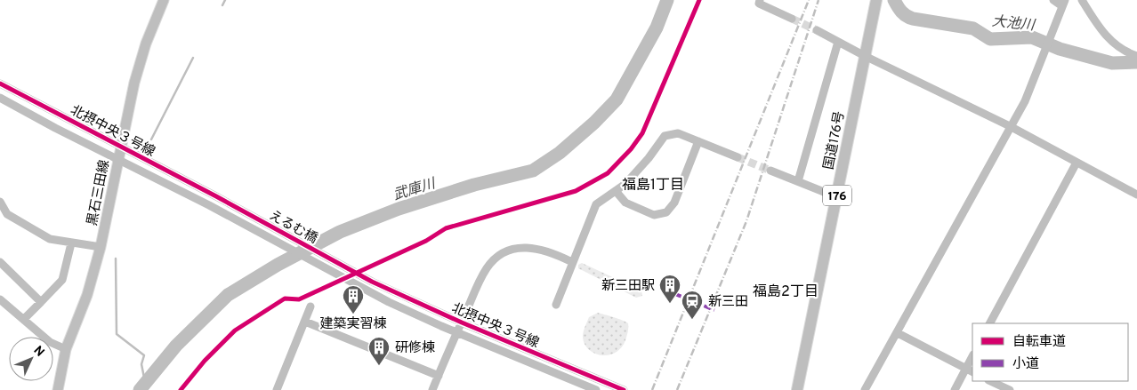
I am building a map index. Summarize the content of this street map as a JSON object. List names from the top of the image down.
{
  "streets": {
    "highway": ["国道176号", "176"],
    "main road": ["黒石三田線"],
    "street": ["北摂中央３号線", "えるむ橋"]
  },
  "crossings": [
    ["北摂中央３号線", "黒石三田線"],
    ["北摂中央３号線", "えるむ橋"]
  ],
  "districts": ["福島1丁目", "福島2丁目"],
  "water": ["大池川", "武庫川"],
  "places": {
    "building": ["新三田駅", "建築実習棟", "研修棟"],
    "station": ["新三田"]
  },
  "legend": ["自転車道", "小道"],
  "north": "top right"
}
